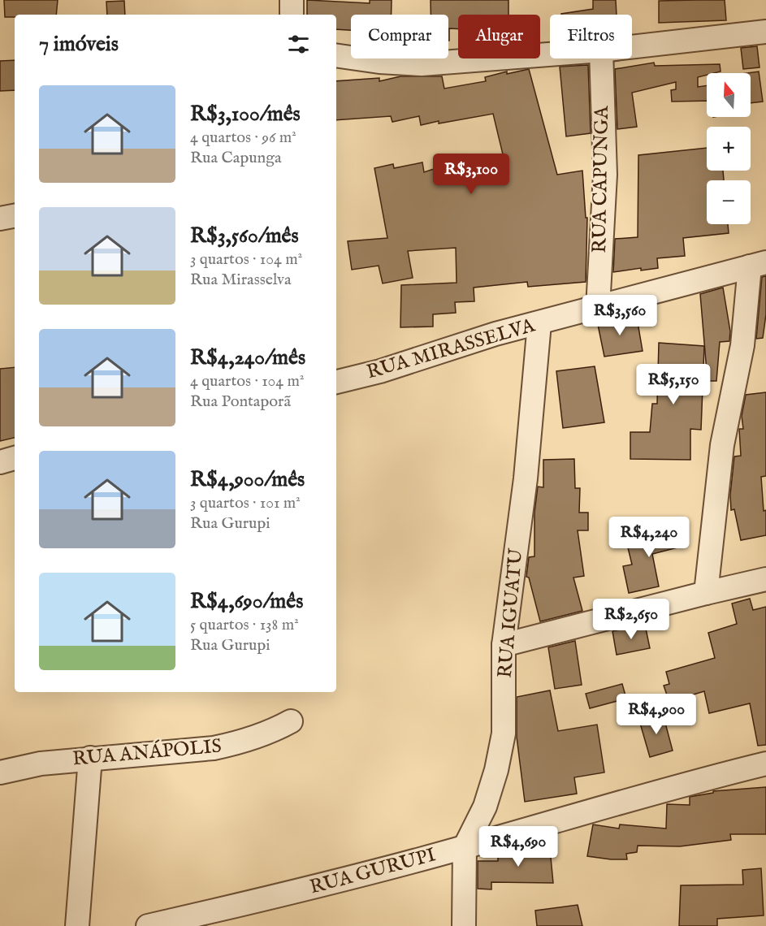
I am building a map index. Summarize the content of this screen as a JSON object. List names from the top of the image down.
{
  "streets": {
    "street": [
      "RUA CAPUNGA",
      "RUA MIRASSELVA",
      "RUA IGUATU",
      "RUA ANÁPOLIS",
      "RUA GURUPI"
    ]
  },
  "crossings": [
    ["RUA CAPUNGA", "RUA MIRASSELVA"],
    ["RUA MIRASSELVA", "RUA IGUATU"],
    ["RUA IGUATU", "RUA GURUPI"]
  ],
  "north": "top",
  "page": {
    "chip": ["Comprar", "Alugar", "Filtros"],
    "heading": "7 imóveis",
    "map_buttons": ["+", "−"],
    "list": [
      {
        "name": "R$3,100/mês",
        "note": "4 quartos · 96 m² · Rua Capunga"
      },
      {
        "name": "R$3,560/mês",
        "note": "3 quartos · 104 m² · Rua Mirasselva"
      },
      {
        "name": "R$4,240/mês",
        "note": "4 quartos · 104 m² · Rua Pontaporã"
      },
      {
        "name": "R$4,900/mês",
        "note": "3 quartos · 101 m² · Rua Gurupi"
      },
      {
        "name": "R$4,690/mês",
        "note": "5 quartos · 138 m² · Rua Gurupi"
      }
    ],
    "price": [
      "R$3,100",
      "R$3,560",
      "R$5,150",
      "R$4,240",
      "R$2,650",
      "R$4,900",
      "R$4,690"
    ]
  }
}
